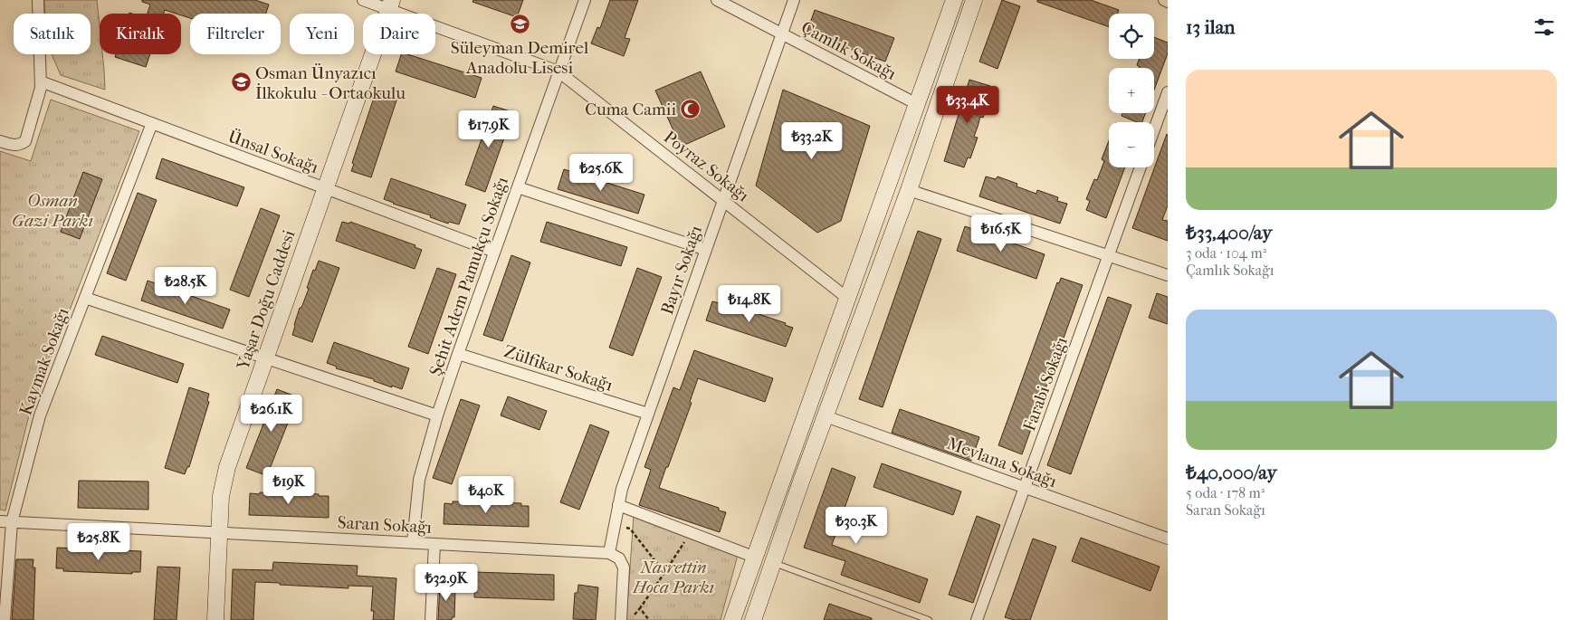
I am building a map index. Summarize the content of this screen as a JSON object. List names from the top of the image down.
{
  "streets": {
    "main road": ["Yaşar Doğu Caddesi"],
    "street": [
      "Çamlık Sokağı",
      "Ünsal Sokağı",
      "Poyraz Sokağı",
      "Bayır Sokağı",
      "Şehit Adem Pamukçu Sokağı",
      "Kaymak Sokağı",
      "Zülfikar Sokağı",
      "Farabi Sokağı",
      "Mevlana Sokağı",
      "Saran Sokağı"
    ]
  },
  "crossings": [
    ["Çamlık Sokağı", "Bayır Sokağı"],
    ["Ünsal Sokağı", "Şehit Adem Pamukçu Sokağı"],
    ["Ünsal Sokağı", "Yaşar Doğu Caddesi"],
    ["Ünsal Sokağı", "Kaymak Sokağı"],
    ["Poyraz Sokağı", "Bayır Sokağı"],
    ["Poyraz Sokağı", "Şehit Adem Pamukçu Sokağı"],
    ["Poyraz Sokağı", "Yaşar Doğu Caddesi"],
    ["Bayır Sokağı", "Zülfikar Sokağı"],
    ["Bayır Sokağı", "Saran Sokağı"],
    ["Şehit Adem Pamukçu Sokağı", "Zülfikar Sokağı"],
    ["Şehit Adem Pamukçu Sokağı", "Saran Sokağı"],
    ["Yaşar Doğu Caddesi", "Saran Sokağı"],
    ["Kaymak Sokağı", "Saran Sokağı"],
    ["Farabi Sokağı", "Mevlana Sokağı"]
  ],
  "parks": ["Osman Gazi Parkı", "Nasrettin Hoca Parkı"],
  "places": {
    "school or university": ["Süleyman Demirel Anadolu Lisesi", "Osman Ünyazıcı İlkokulu - Ortaokulu"],
    "mosque": ["Cuma Camii"]
  },
  "page": {
    "heading": "13 ilan",
    "map_buttons": ["+", "−"],
    "chip": [
      "Satılık",
      "Kiralık",
      "Filtreler",
      "Yeni",
      "Daire"
    ],
    "list": [
      {
        "name": "₺33,400/ay",
        "note": "3 oda · 104 m² · Çamlık Sokağı"
      },
      {
        "name": "₺40,000/ay",
        "note": "5 oda · 178 m² · Saran Sokağı"
      }
    ],
    "price": [
      "₺33.4K",
      "₺17.9K",
      "₺33.2K",
      "₺25.6K",
      "₺16.5K",
      "₺28.5K",
      "₺14.8K",
      "₺26.1K",
      "₺19K",
      "₺40K",
      "₺30.3K",
      "₺25.8K",
      "₺32.9K"
    ]
  }
}
